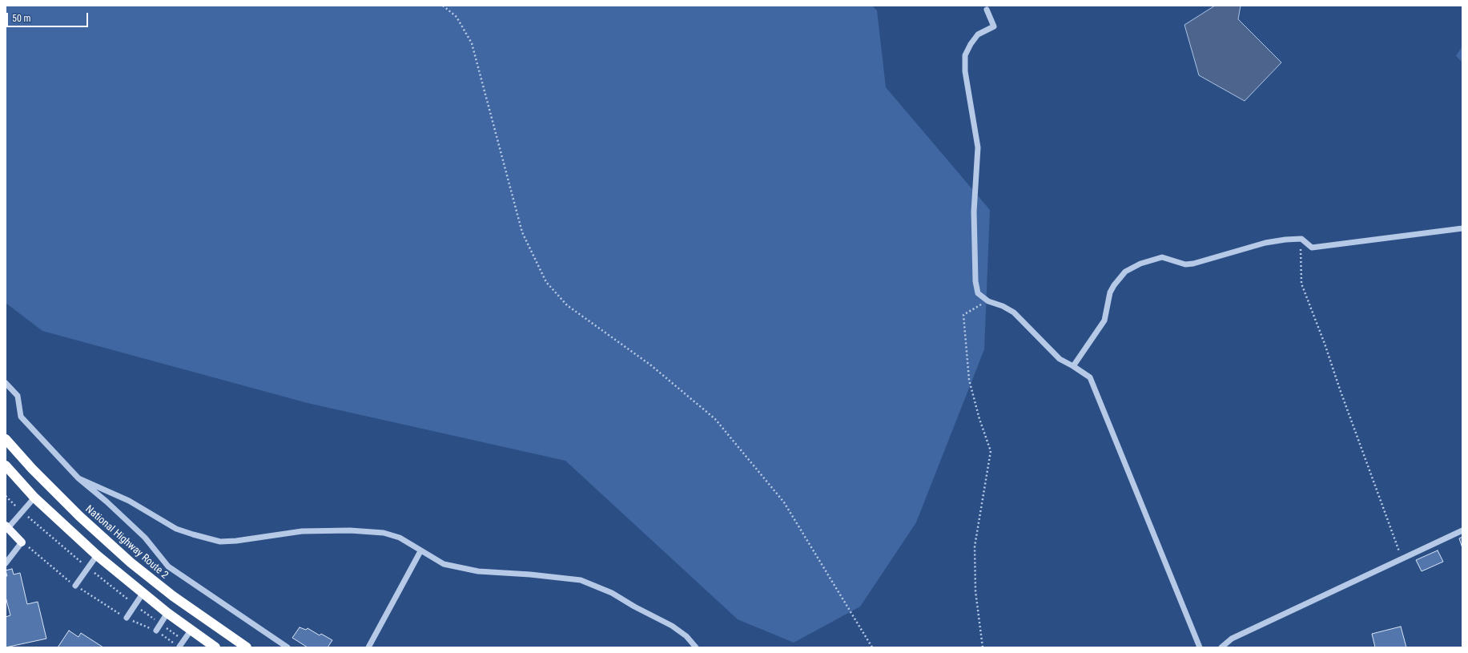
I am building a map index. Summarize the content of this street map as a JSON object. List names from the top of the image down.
{
  "streets": {
    "highway": ["National Highway Route 2"]
  },
  "scale_bar": "50 m"
}
